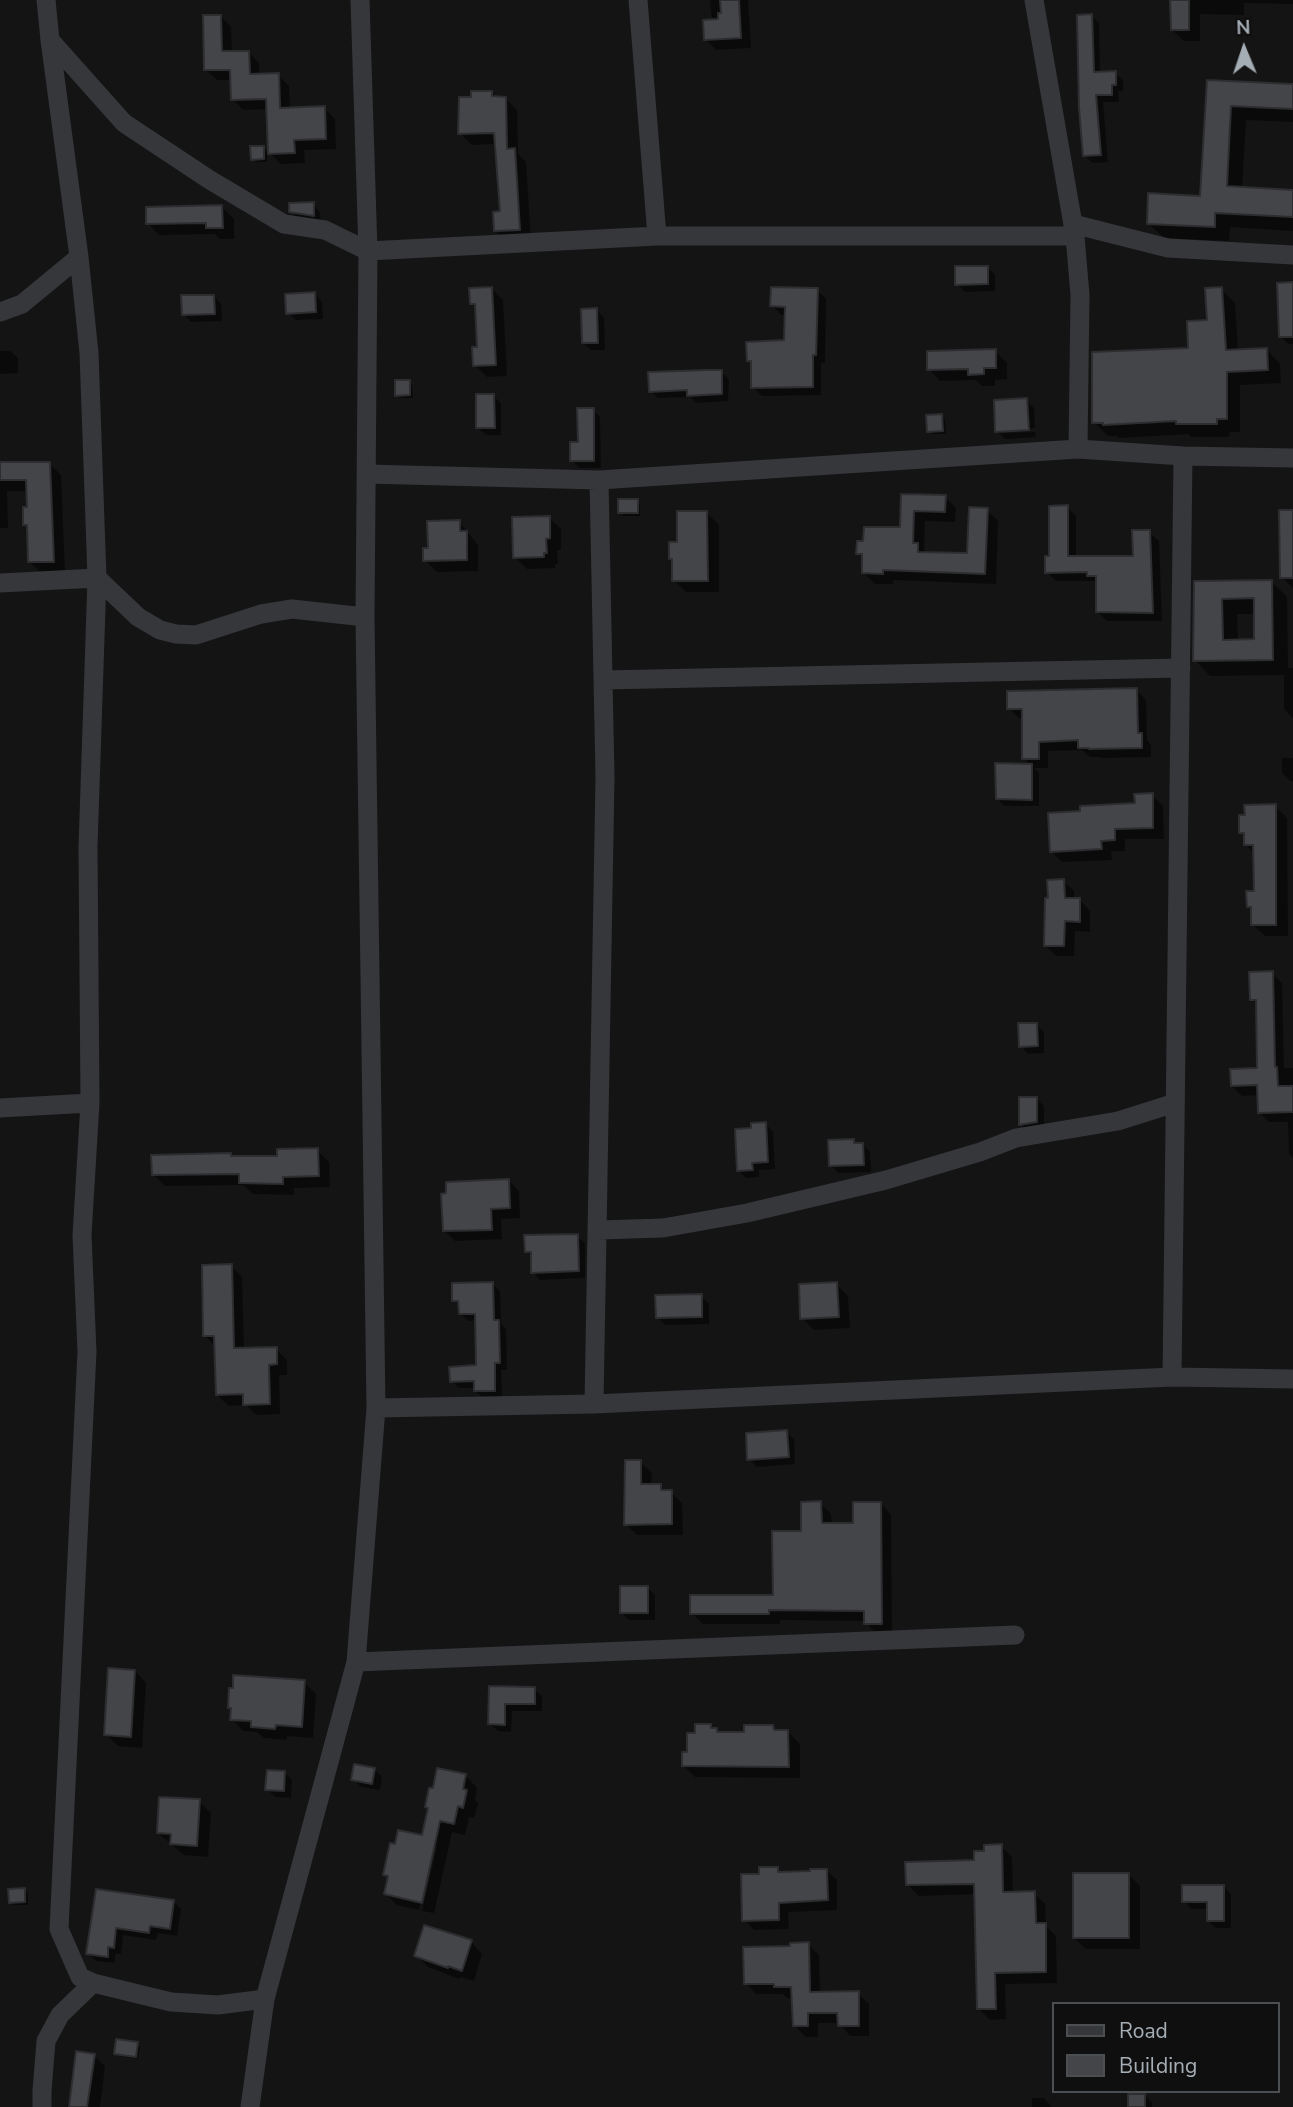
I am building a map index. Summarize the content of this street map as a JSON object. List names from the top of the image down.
{
  "legend": ["Road", "Building"],
  "north": "top"
}
